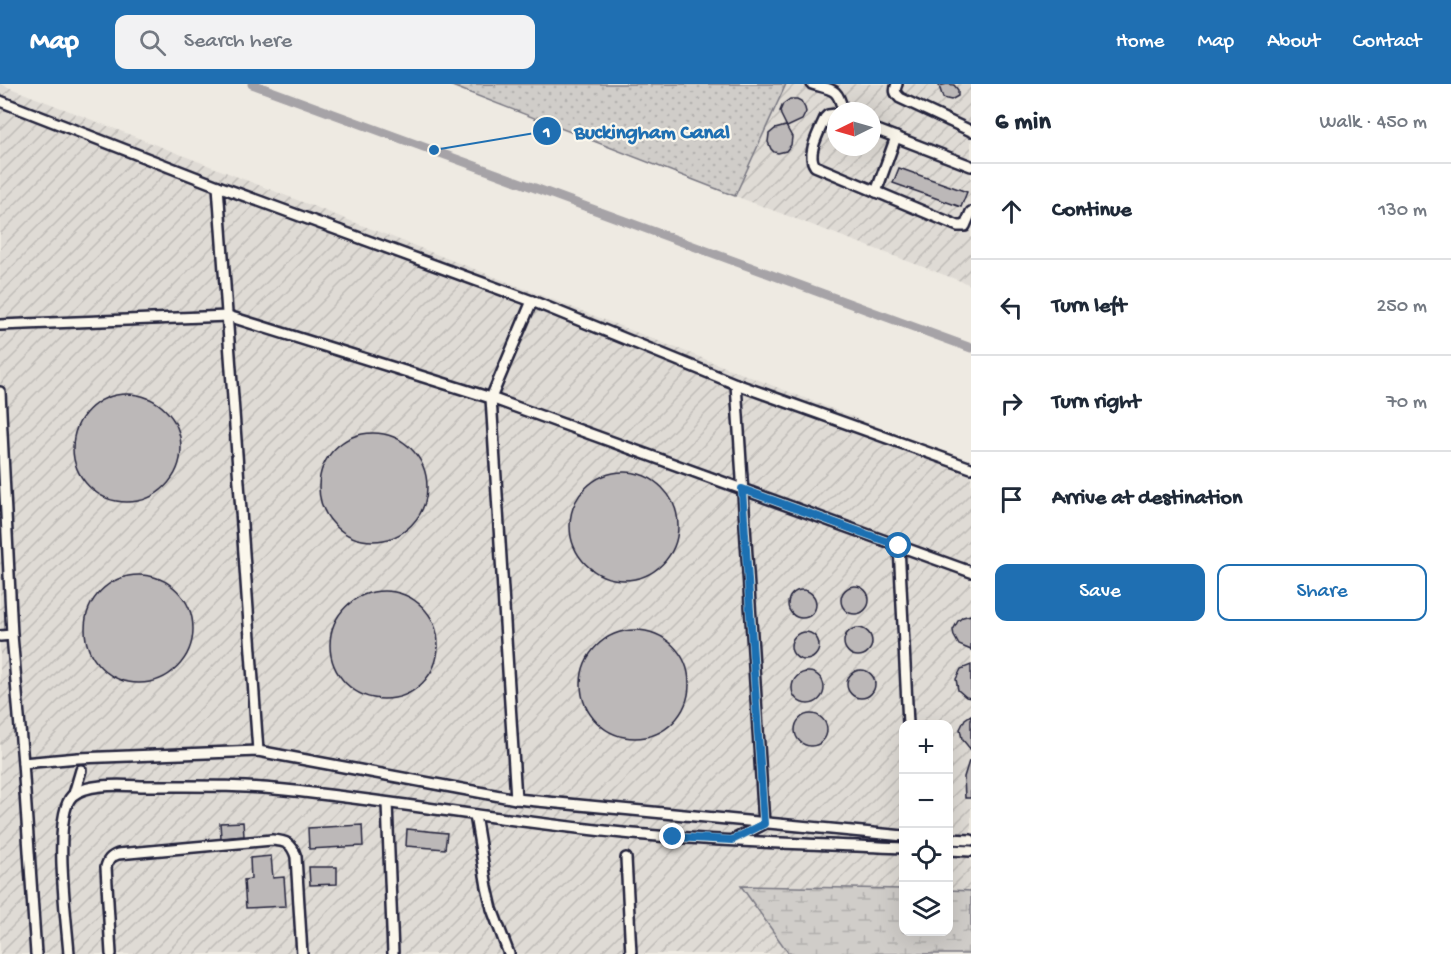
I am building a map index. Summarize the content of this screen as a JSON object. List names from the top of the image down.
{
  "places": ["Buckingham Canal"],
  "north": "left",
  "page": {
    "header": "Map",
    "search": "Search here",
    "nav": [
      "Home",
      "Map",
      "About",
      "Contact"
    ],
    "heading": ["6 min", "Walk · 450 m"],
    "list": [
      ["Continue", "130 m"],
      ["Turn left", "250 m"],
      ["Turn right", "70 m"],
      "Arrive at destination"
    ],
    "buttons": ["Save", "Share"],
    "map_buttons": ["+", "−"]
  }
}
